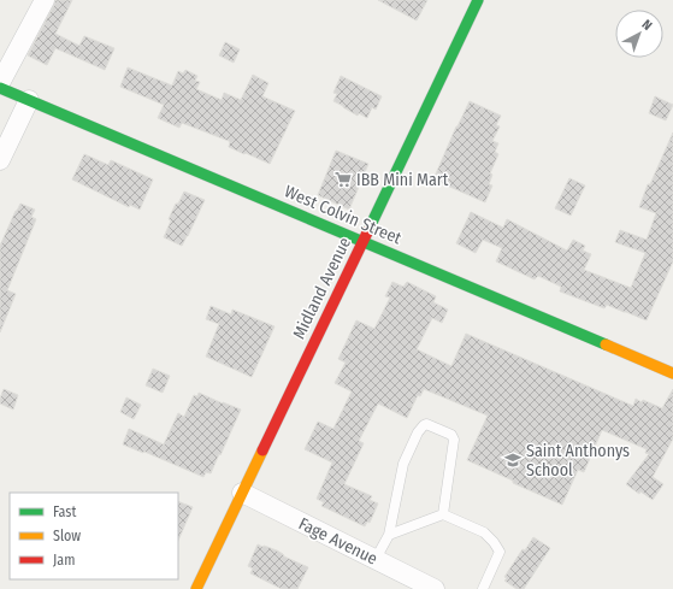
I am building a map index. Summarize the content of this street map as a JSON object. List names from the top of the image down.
{
  "streets": {
    "street": ["West Colvin Street", "Midland Avenue", "Fage Avenue"]
  },
  "crossings": [
    ["West Colvin Street", "Midland Avenue"],
    ["Midland Avenue", "Fage Avenue"]
  ],
  "places": {
    "supermarket": ["IBB Mini Mart"],
    "school or university": ["Saint Anthonys School"]
  },
  "legend": ["Fast", "Slow", "Jam"],
  "north": "top right"
}
